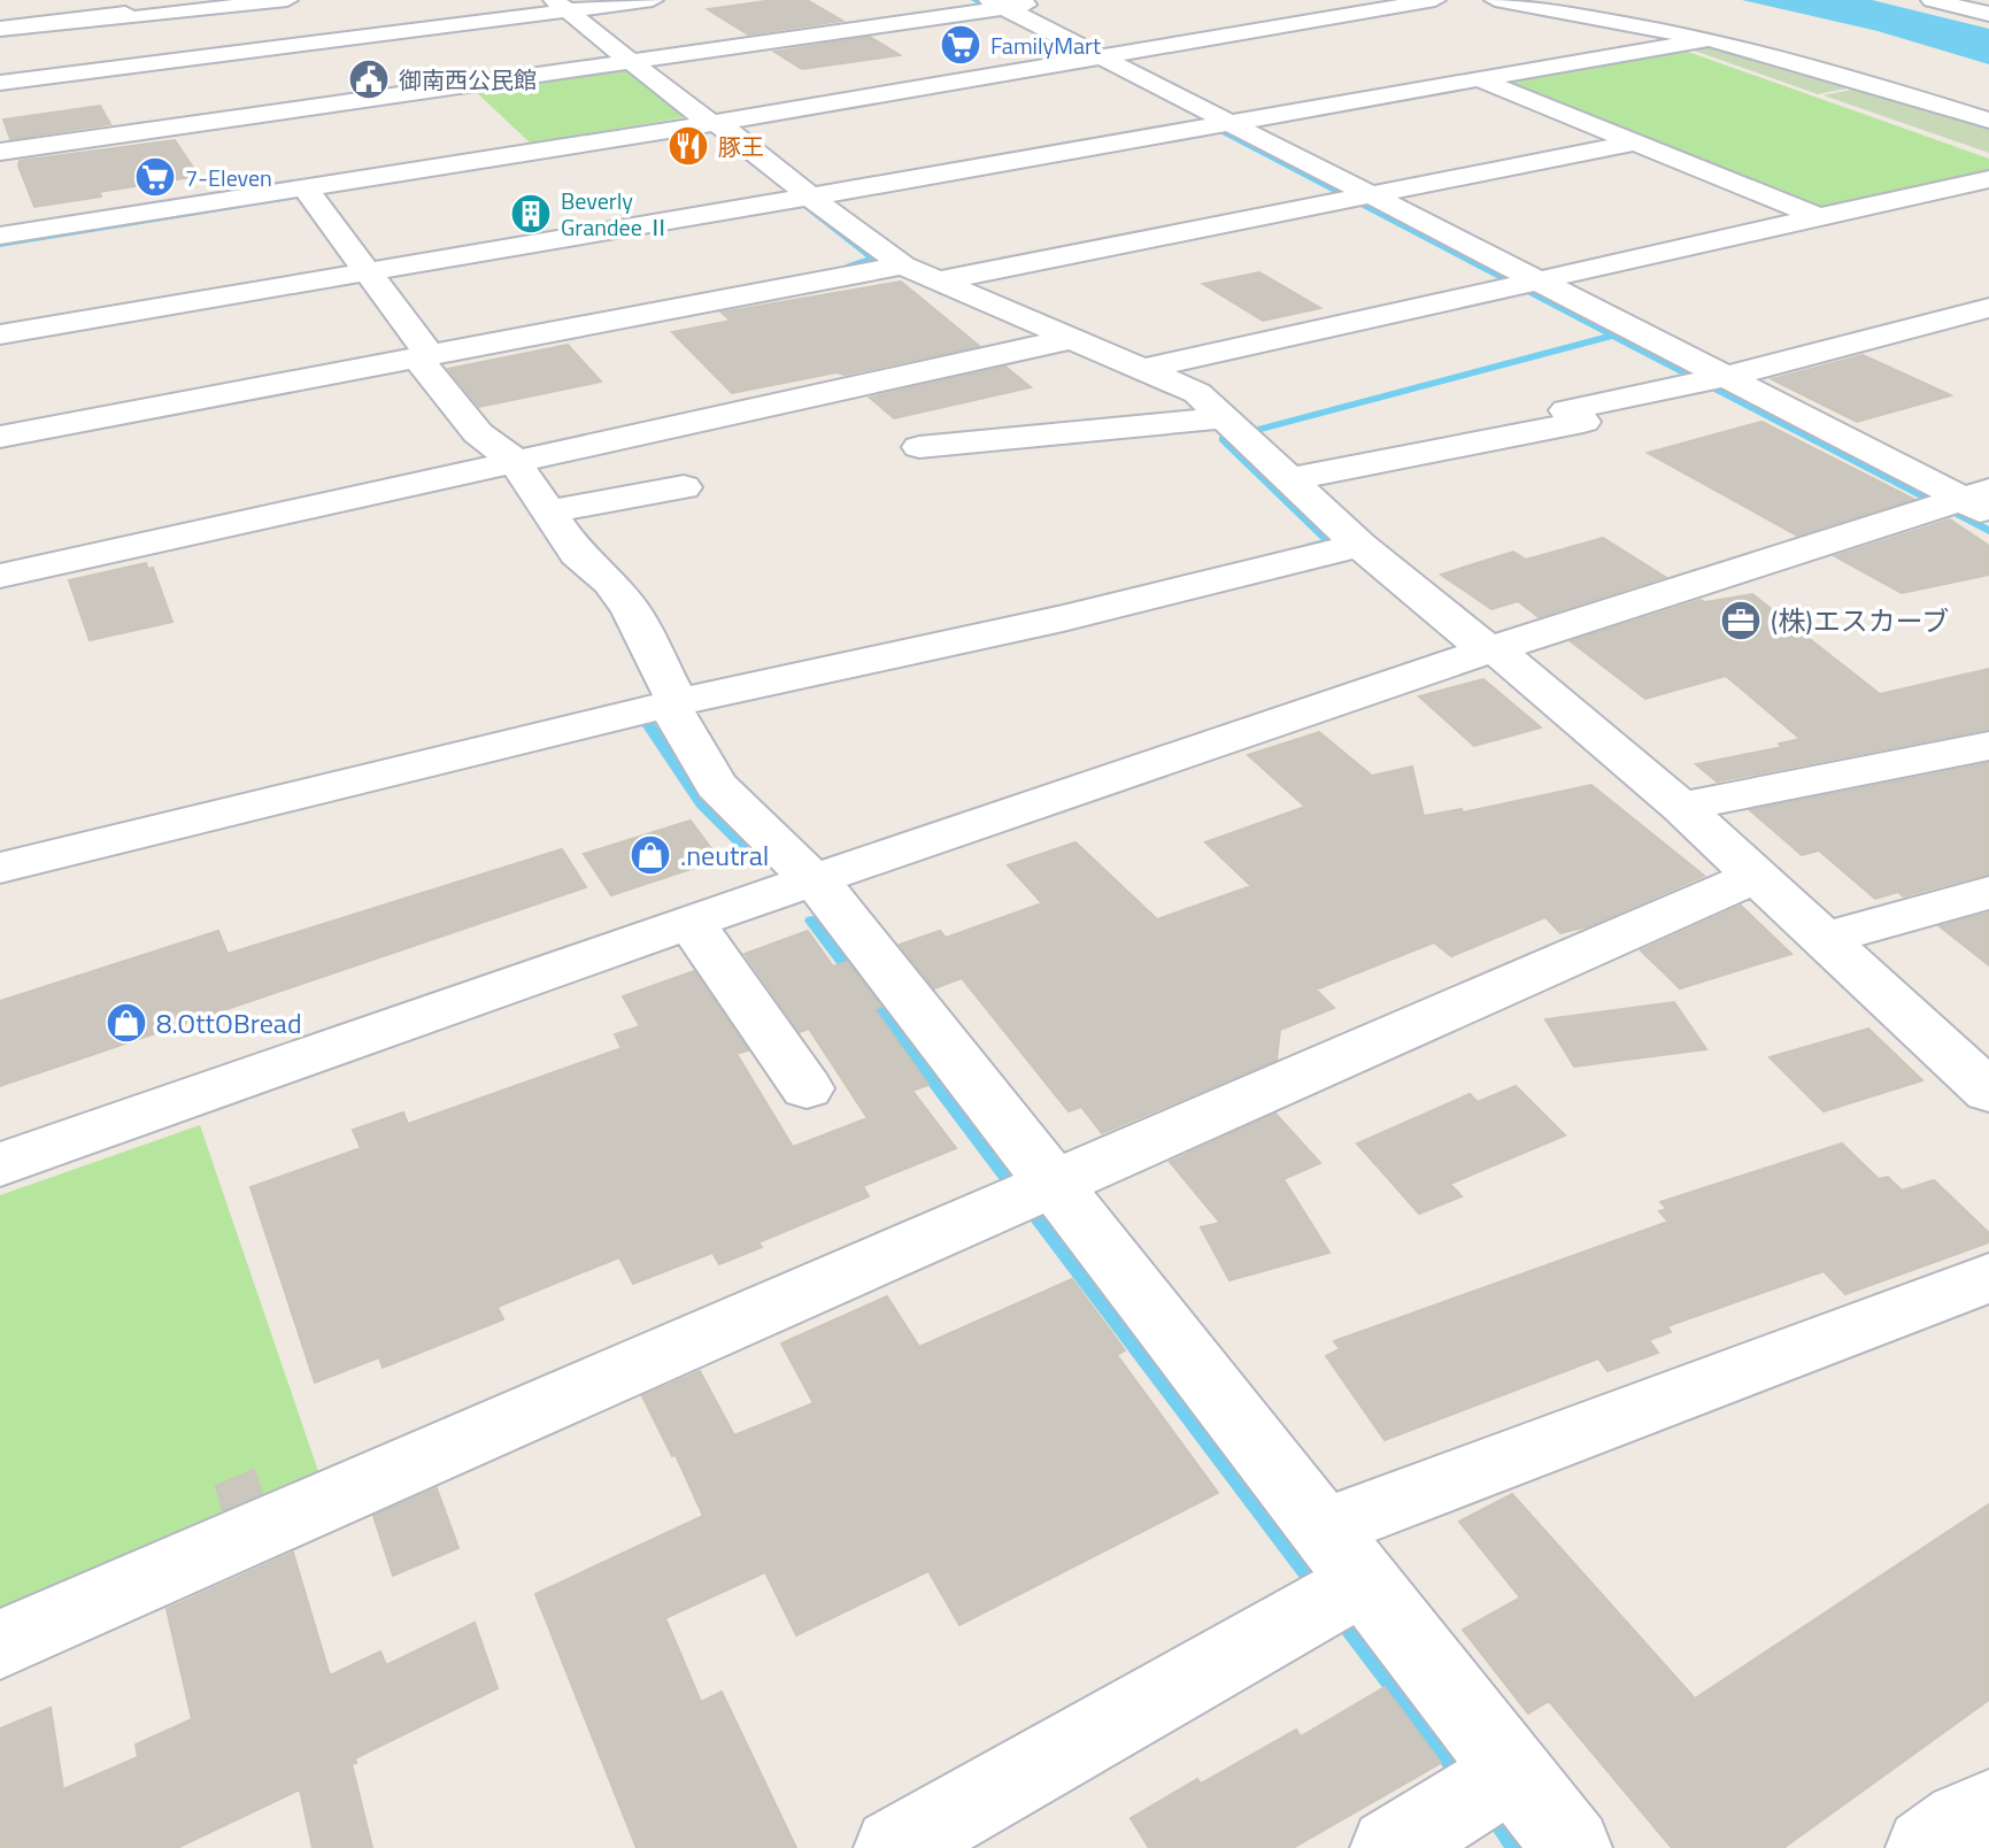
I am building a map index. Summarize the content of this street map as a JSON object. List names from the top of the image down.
{
  "places": {
    "supermarket": ["FamilyMart", "7-Eleven"],
    "public building": ["御南西公民館"],
    "restaurant": ["豚王"],
    "building": ["Beverly Grandee Ⅱ"],
    "office": ["(株)エスカーブ"],
    "shop": [".neutral", "8.OttOBread"]
  }
}
